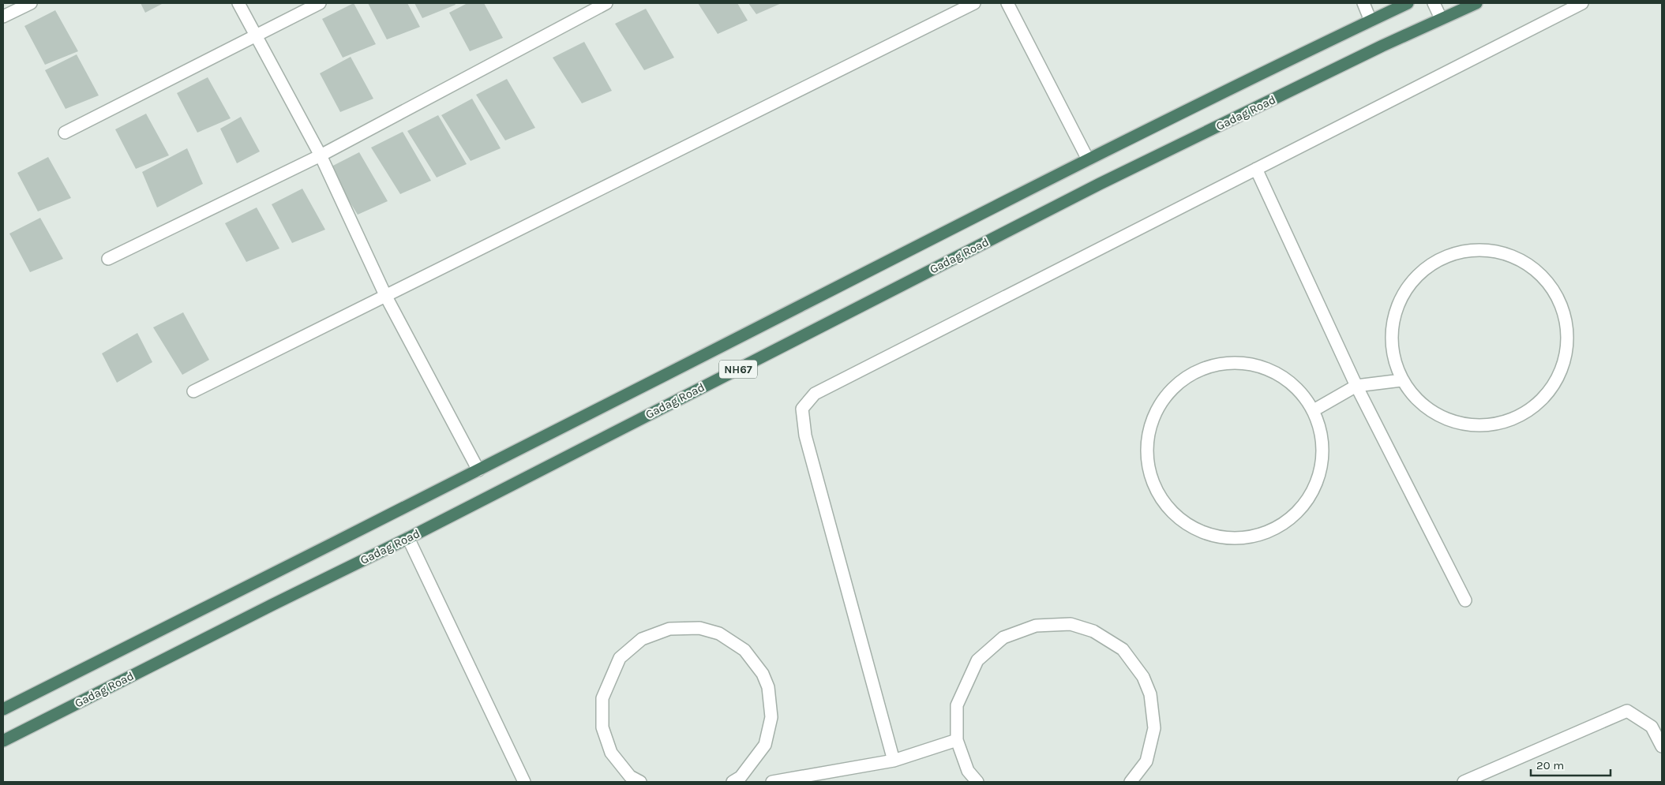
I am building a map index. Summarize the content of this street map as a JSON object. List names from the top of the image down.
{
  "streets": {
    "highway": ["Gadag Road", "NH67"]
  },
  "scale_bar": "20 m"
}
